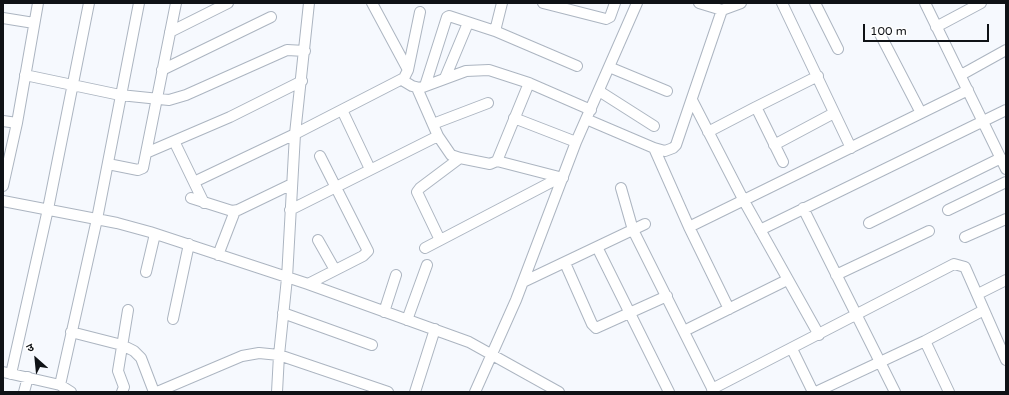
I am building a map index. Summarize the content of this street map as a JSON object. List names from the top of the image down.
{
  "scale_bar": "100 m",
  "north": "top left"
}
